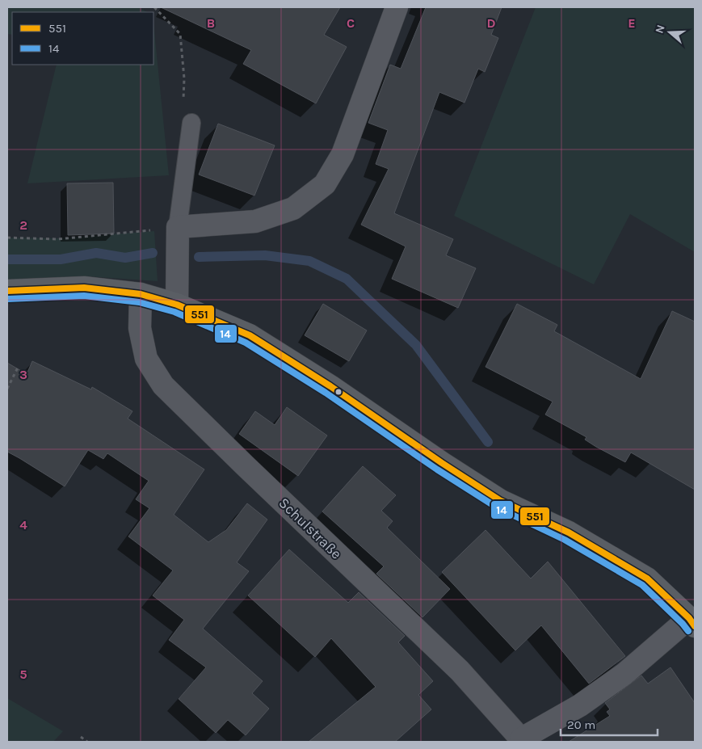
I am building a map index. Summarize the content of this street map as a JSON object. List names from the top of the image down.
{
  "streets": {
    "street": ["Schulstraße"]
  },
  "lines": ["transit line 551", "transit line 14"],
  "legend": ["551", "14"],
  "scale_bar": "20 m",
  "north": "left",
  "grid": {
    "columns": [
      "B",
      "C",
      "D",
      "E"
    ],
    "rows": [
      "2",
      "3",
      "4",
      "5"
    ]
  }
}
